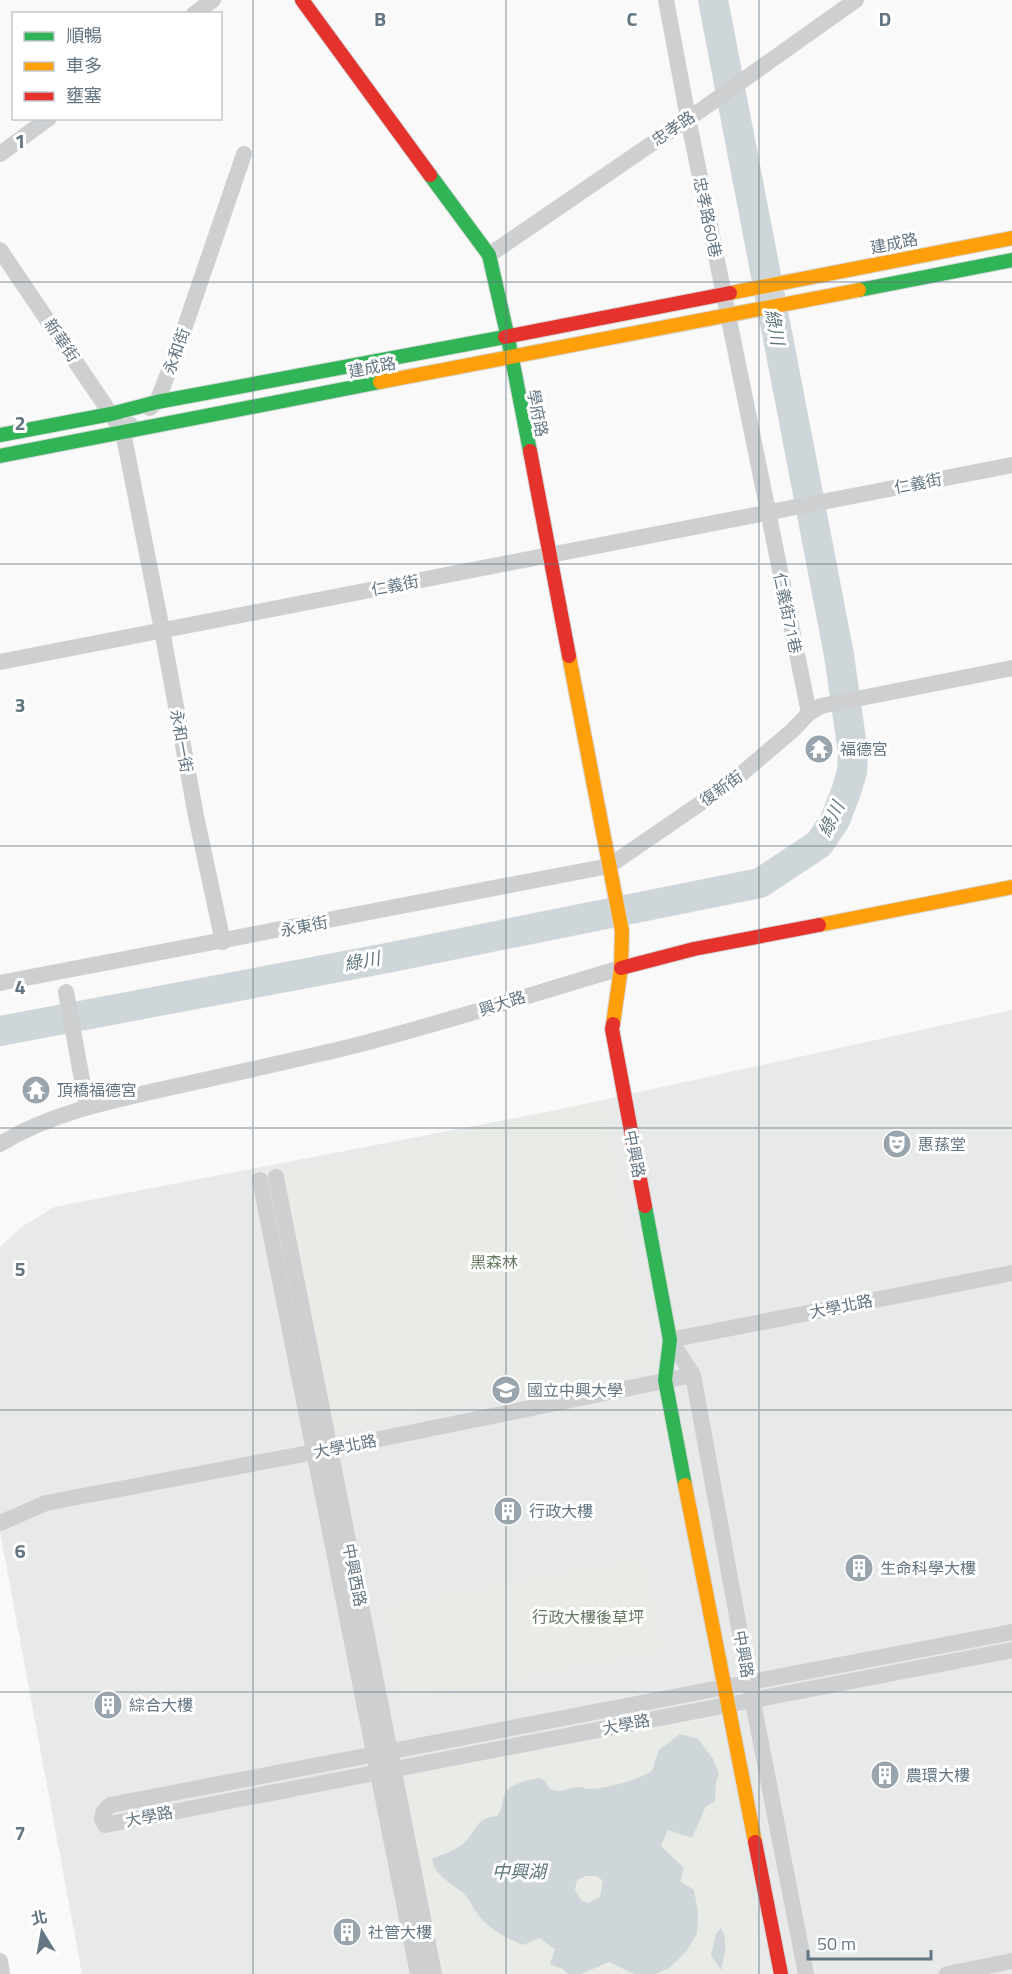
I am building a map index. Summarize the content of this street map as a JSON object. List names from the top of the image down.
{
  "streets": {
    "street": [
      "忠孝路",
      "忠孝路60巷",
      "建成路",
      "新華街",
      "永和街",
      "學府路",
      "仁義街",
      "仁義街71巷",
      "永和一街",
      "復新街",
      "永東街",
      "興大路",
      "中興路",
      "大學北路",
      "中興西路",
      "大學路"
    ]
  },
  "crossings": [
    ["忠孝路", "忠孝路60巷"],
    ["忠孝路", "學府路"],
    ["忠孝路60巷", "建成路"],
    ["忠孝路60巷", "仁義街71巷"],
    ["建成路", "新華街"],
    ["建成路", "永和街"],
    ["建成路", "學府路"],
    ["建成路", "仁義街71巷"],
    ["建成路", "永和一街"],
    ["新華街", "永和街"],
    ["新華街", "永和一街"],
    ["永和街", "永和一街"],
    ["學府路", "仁義街"],
    ["學府路", "復新街"],
    ["學府路", "永東街"],
    ["學府路", "興大路"],
    ["學府路", "中興路"],
    ["仁義街", "仁義街71巷"],
    ["仁義街", "永和一街"],
    ["仁義街71巷", "復新街"],
    ["永和一街", "永東街"],
    ["復新街", "永東街"],
    ["興大路", "中興路"],
    ["中興路", "大學北路"],
    ["中興路", "大學路"],
    ["大學北路", "中興西路"],
    ["中興西路", "大學路"]
  ],
  "water": ["綠川", "中興湖"],
  "parks": ["黑森林", "行政大樓後草坪"],
  "places": {
    "temple": ["福德宮", "頂橋福德宮"],
    "theatre": ["惠蓀堂"],
    "school or university": ["國立中興大學"],
    "building": [
      "行政大樓",
      "生命科學大樓",
      "綜合大樓",
      "農環大樓",
      "社管大樓"
    ]
  },
  "legend": ["順暢", "車多", "壅塞"],
  "scale_bar": "50 m",
  "north": "top",
  "grid": {
    "columns": ["B", "C", "D"],
    "rows": [
      "1",
      "2",
      "3",
      "4",
      "5",
      "6",
      "7"
    ]
  }
}
